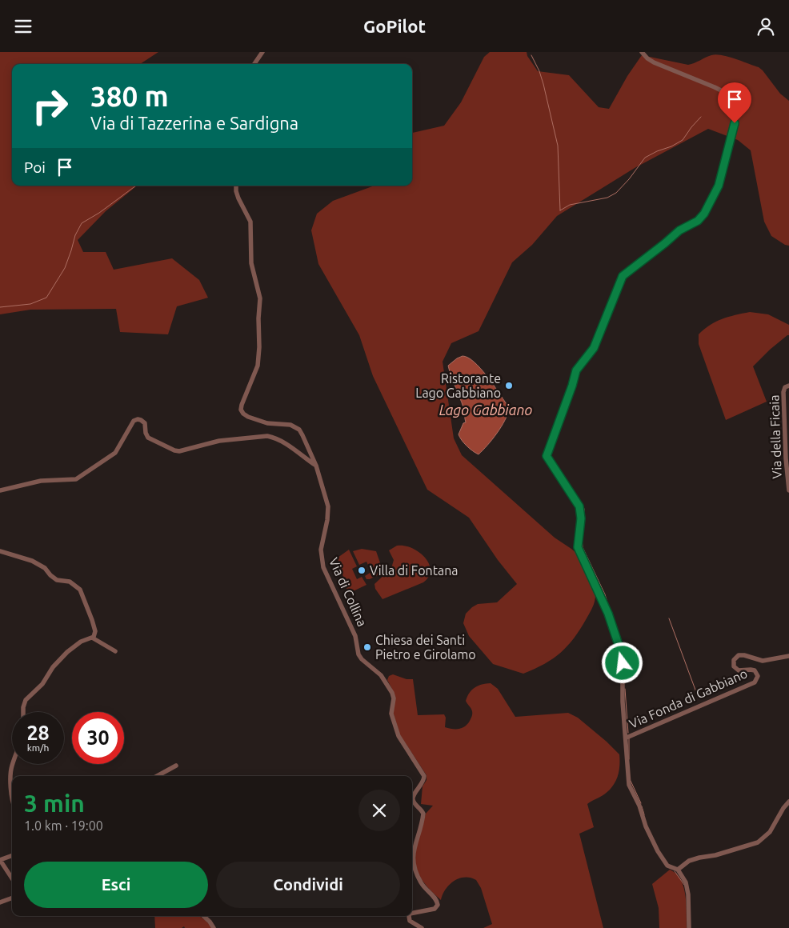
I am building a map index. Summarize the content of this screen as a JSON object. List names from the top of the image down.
{
  "streets": {
    "street": ["Via della Ficaia", "Via di Collina", "Via Fonda di Gabbiano"]
  },
  "water": ["Lago Gabbiano"],
  "places": ["Ristorante Lago Gabbiano", "Villa di Fontana", "Chiesa dei Santi Pietro e Girolamo"],
  "page": {
    "header": "GoPilot",
    "turn": ["380 m", "Via di Tazzerina e Sardigna"],
    "then": "Poi",
    "speed": "28 km/h",
    "limit": "30",
    "heading": ["3 min", "1.0 km · 19:00"],
    "buttons": ["Esci", "Condividi"]
  }
}
